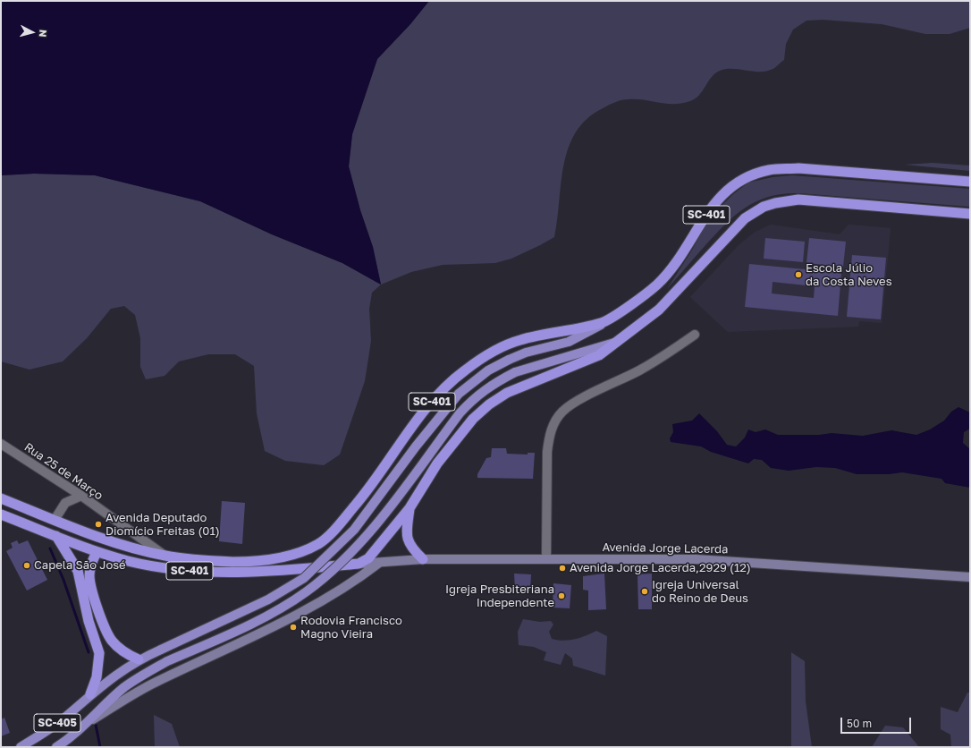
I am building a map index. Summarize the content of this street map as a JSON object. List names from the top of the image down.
{
  "streets": {
    "highway": ["SC-401"],
    "main road": ["Avenida Jorge Lacerda", "SC-405"],
    "street": ["Rua 25 de Março"]
  },
  "crossings": [
    ["SC-401", "Rua 25 de Março"],
    ["SC-401", "Avenida Jorge Lacerda"]
  ],
  "places": [
    "Escola Júlio da Costa Neves",
    "Avenida Deputado Diomício Freitas (01)",
    "Capela São José",
    "Avenida Jorge Lacerda,2929 (12)",
    "Igreja Universal do Reino de Deus",
    "Igreja Presbiteriana Independente",
    "Rodovia Francisco Magno Vieira"
  ],
  "scale_bar": "50 m",
  "north": "right"
}
